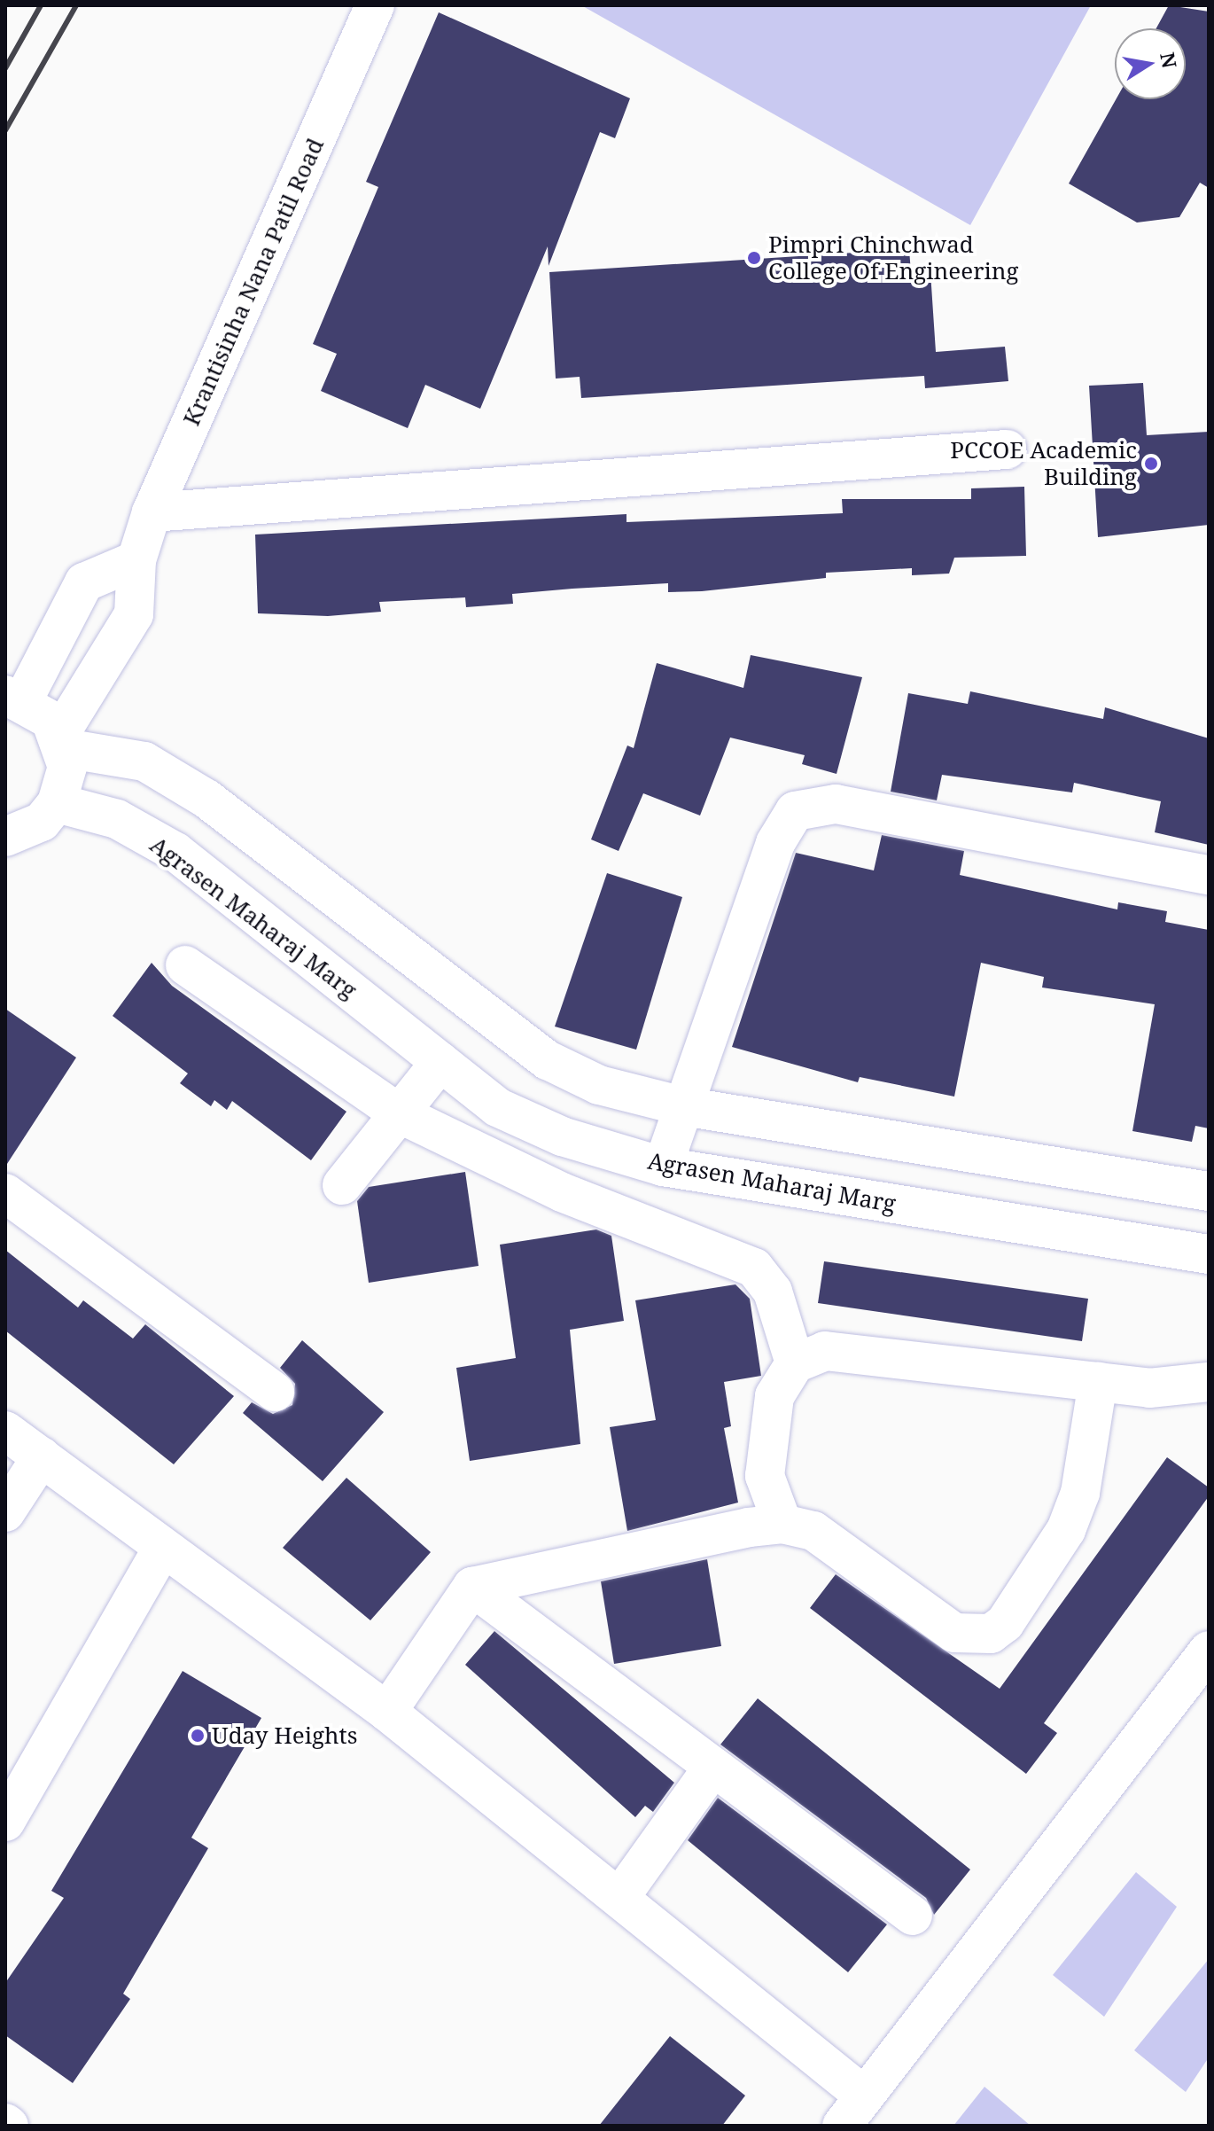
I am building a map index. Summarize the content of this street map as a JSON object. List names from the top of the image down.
{
  "streets": {
    "main road": ["Krantisinha Nana Patil Road", "Agrasen Maharaj Marg"]
  },
  "places": ["Pimpri Chinchwad College Of Engineering", "PCCOE Academic Building", "Uday Heights"],
  "north": "right"
}
